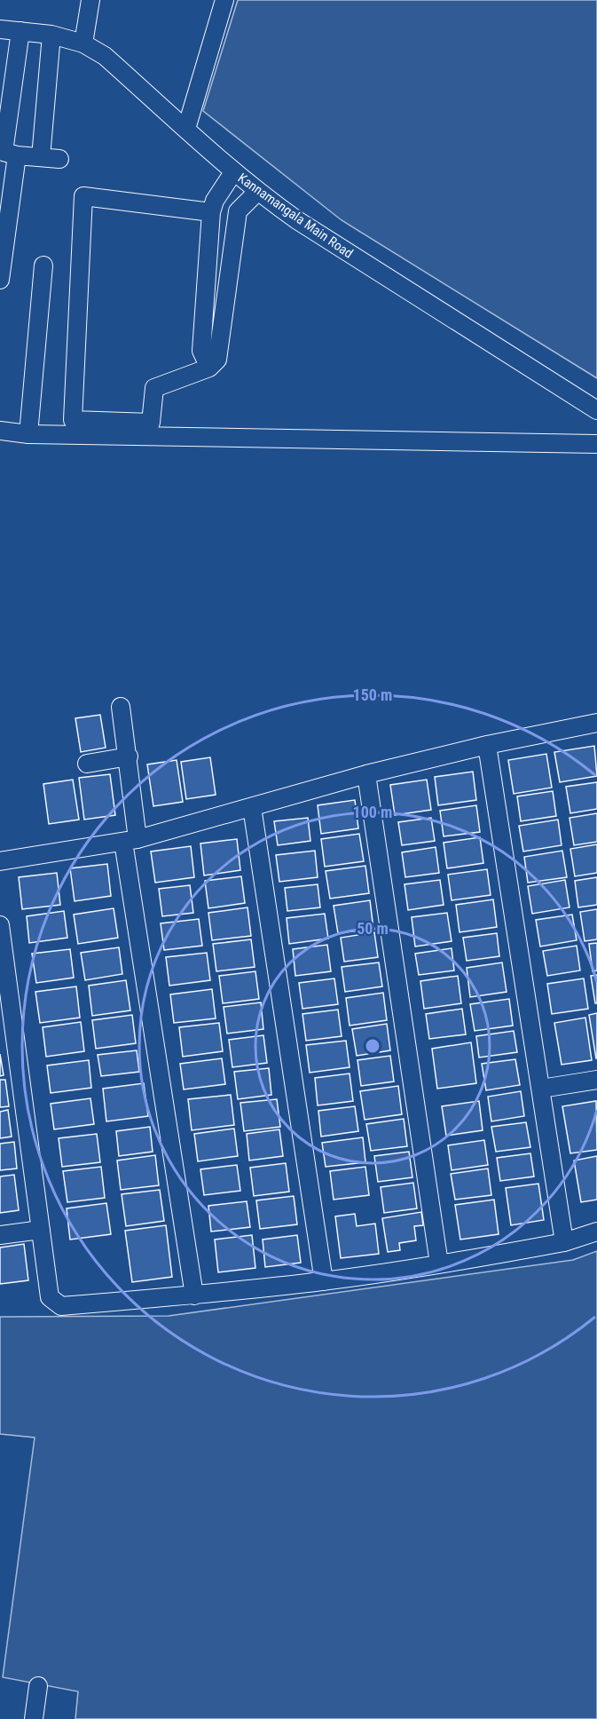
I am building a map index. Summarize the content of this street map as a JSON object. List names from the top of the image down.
{
  "streets": {
    "street": ["Kannamangala Main Road"]
  },
  "rings": ["150 m", "100 m", "50 m"]
}
